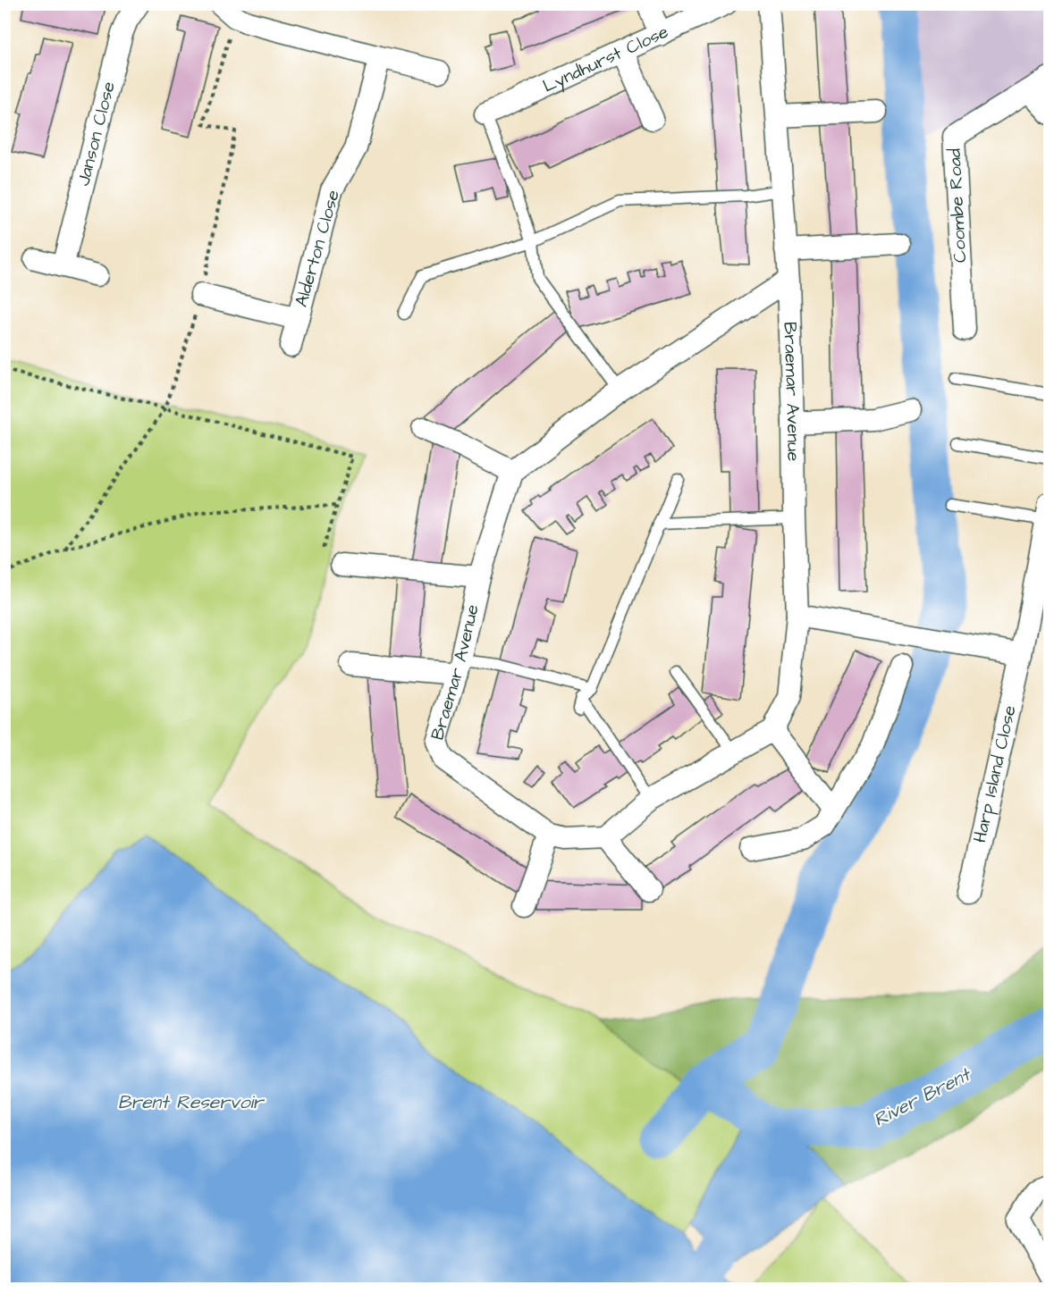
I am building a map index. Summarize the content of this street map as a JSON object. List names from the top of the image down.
{
  "streets": {
    "street": [
      "Lyndhurst Close",
      "Janson Close",
      "Coombe Road",
      "Alderton Close",
      "Braemar Avenue",
      "Harp Island Close"
    ]
  },
  "water": ["River Brent", "Brent Reservoir"]
}
